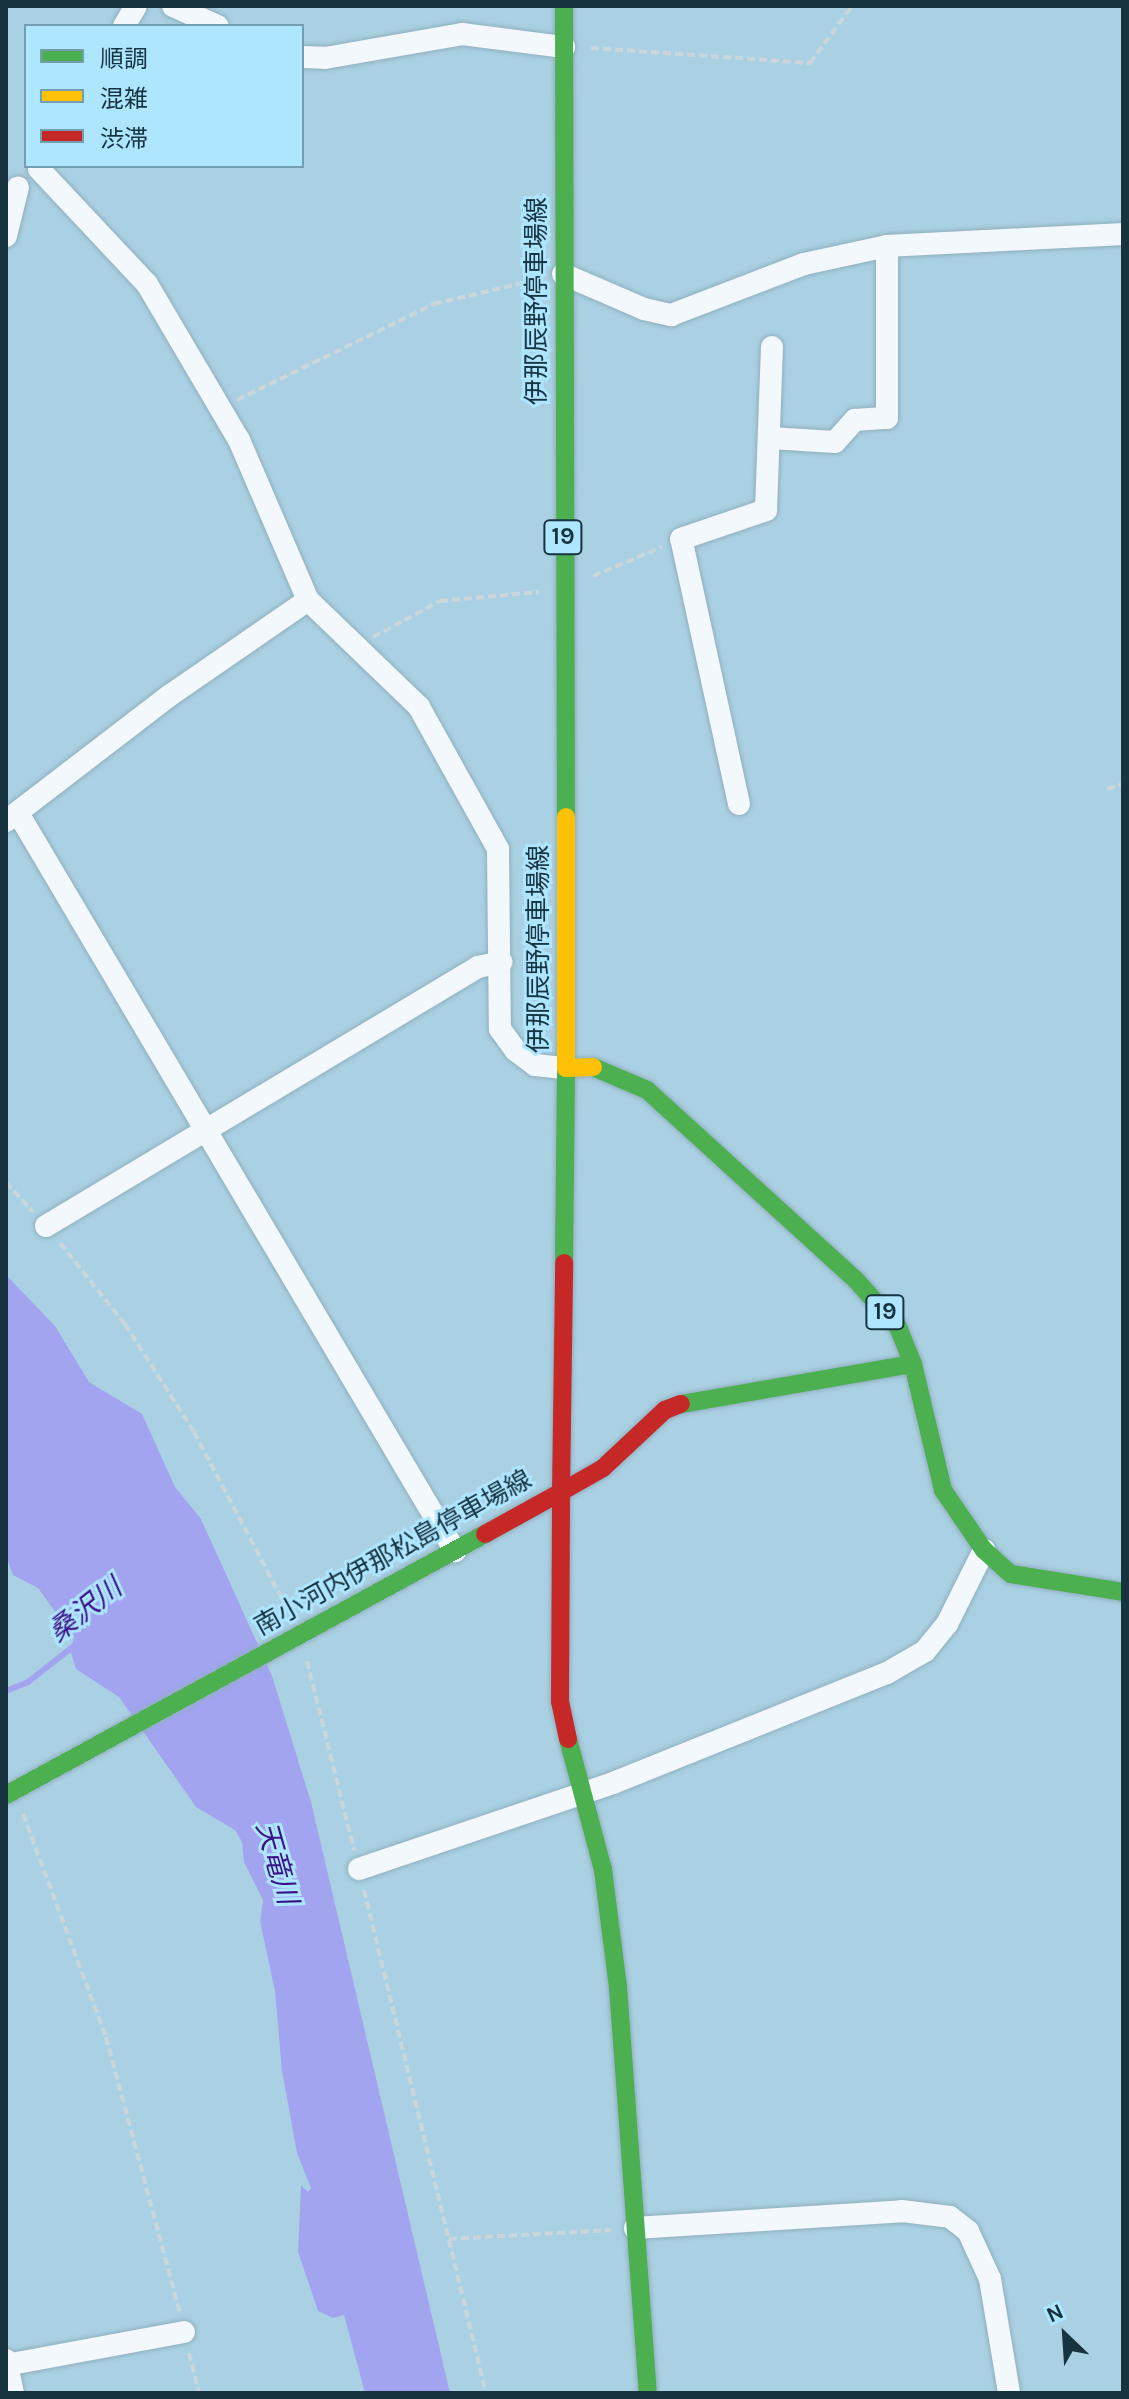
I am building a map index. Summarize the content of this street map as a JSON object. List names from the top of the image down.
{
  "streets": {
    "main road": ["伊那辰野停車場線", "19", "南小河内伊那松島停車場線"]
  },
  "crossings": [
    ["伊那辰野停車場線", "南小河内伊那松島停車場線"]
  ],
  "water": ["桑沢川", "天竜川"],
  "legend": ["順調", "混雑", "渋滞"],
  "north": "top left"
}
